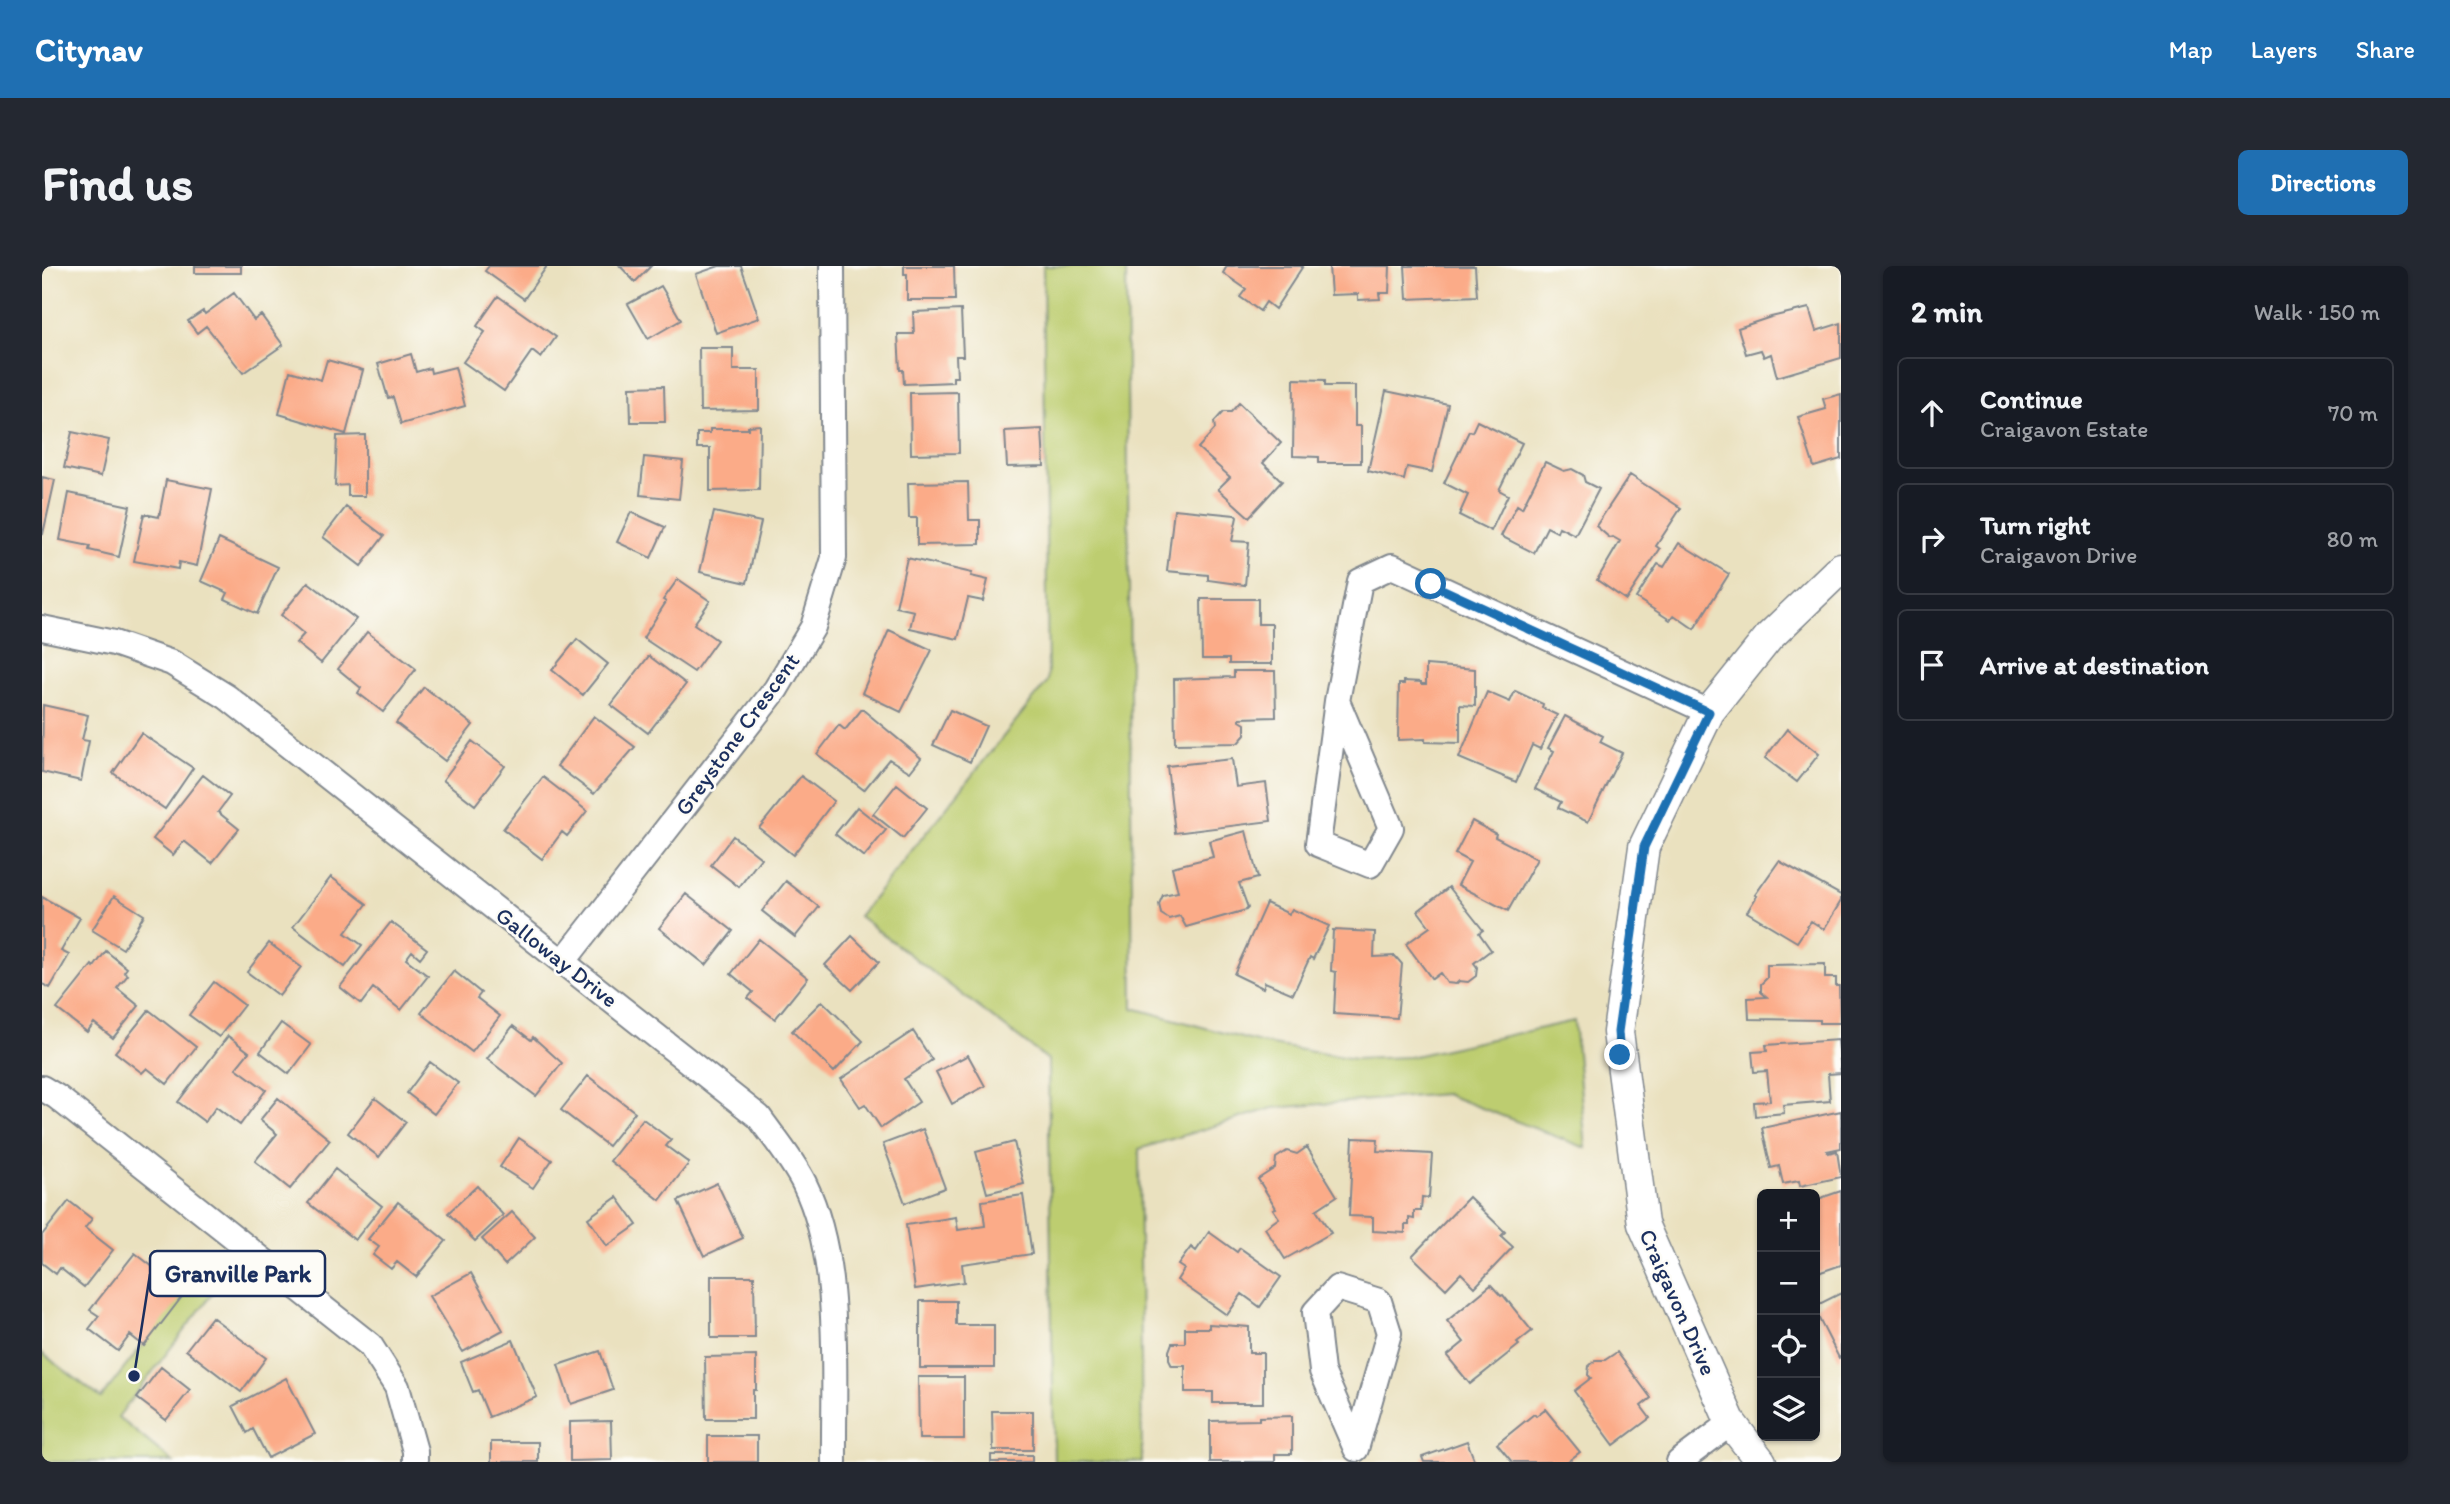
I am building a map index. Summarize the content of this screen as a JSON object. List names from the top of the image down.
{
  "streets": {
    "street": ["Greystone Crescent", "Galloway Drive", "Craigavon Drive"]
  },
  "crossings": [
    ["Greystone Crescent", "Galloway Drive"]
  ],
  "places": ["Granville Park"],
  "page": {
    "header": "Citynav",
    "nav": ["Map", "Layers", "Share"],
    "buttons": "Directions",
    "title": "Find us",
    "heading": ["2 min", "Walk · 150 m"],
    "list": [
      ["Continue", "Craigavon Estate", "70 m"],
      ["Turn right", "Craigavon Drive", "80 m"],
      "Arrive at destination"
    ],
    "map_buttons": ["+", "−"]
  }
}
